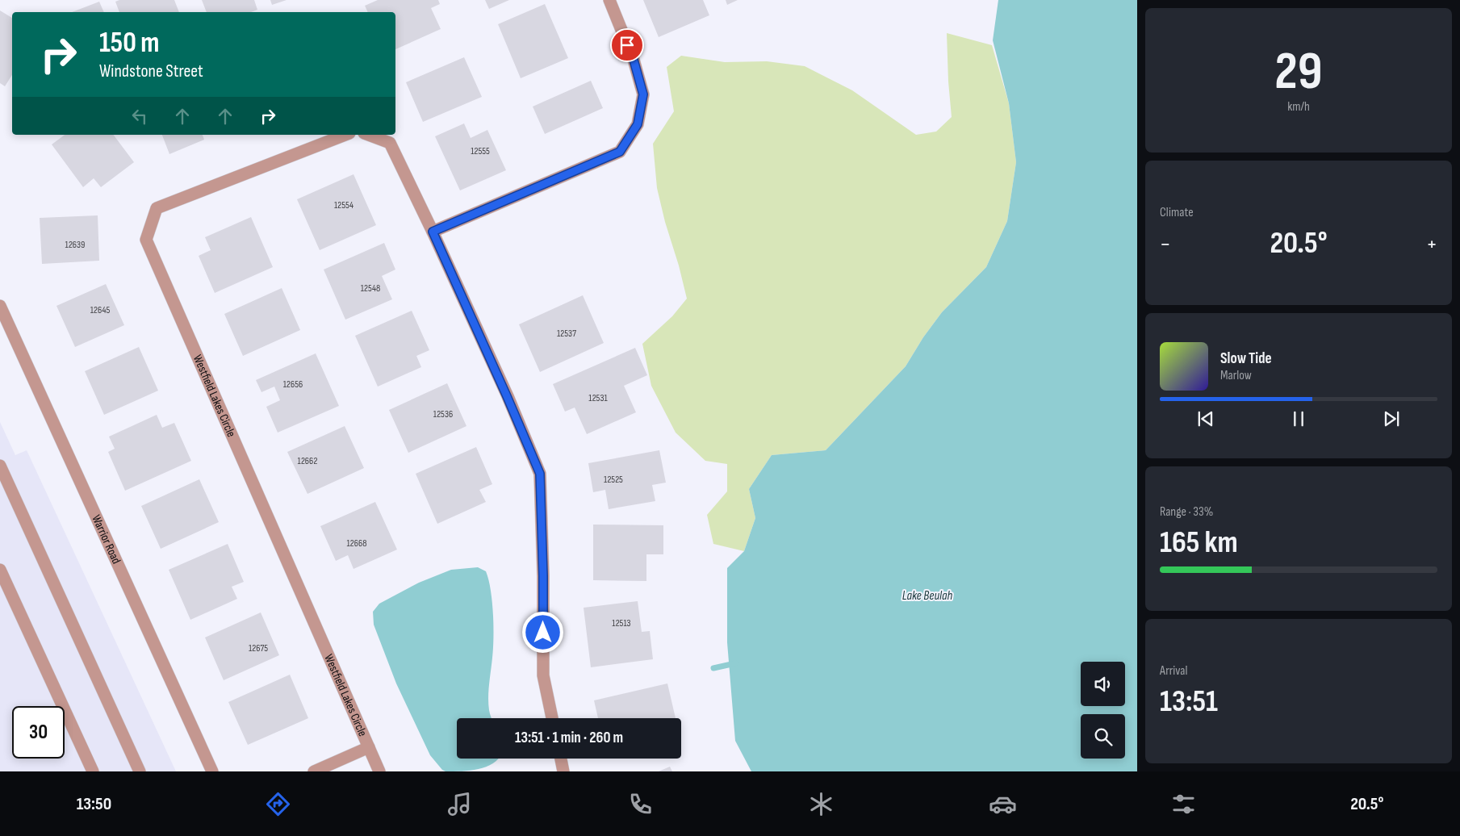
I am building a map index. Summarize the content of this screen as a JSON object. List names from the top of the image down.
{
  "streets": {
    "street": ["Westfield Lakes Circle", "Warrior Road"]
  },
  "water": ["Lake Beulah"],
  "house_numbers": [
    "12555",
    "12554",
    "12639",
    "12548",
    "12645",
    "12537",
    "12656",
    "12531",
    "12536",
    "12662",
    "12525",
    "12668",
    "12513",
    "12675"
  ],
  "page": {
    "tile": [
      ["29", "km/h"],
      "Climate",
      ["Range · 33%", "165 km"],
      ["Arrival", "13:51"]
    ],
    "turn": ["150 m", "Windstone Street"],
    "heat": ["−", "20.5°", "+"],
    "song": ["Slow Tide", "Marlow"],
    "limit": "30",
    "trip": "13:51 · 1 min · 260 m",
    "tabs": ["13:50", "20.5°"]
  }
}
